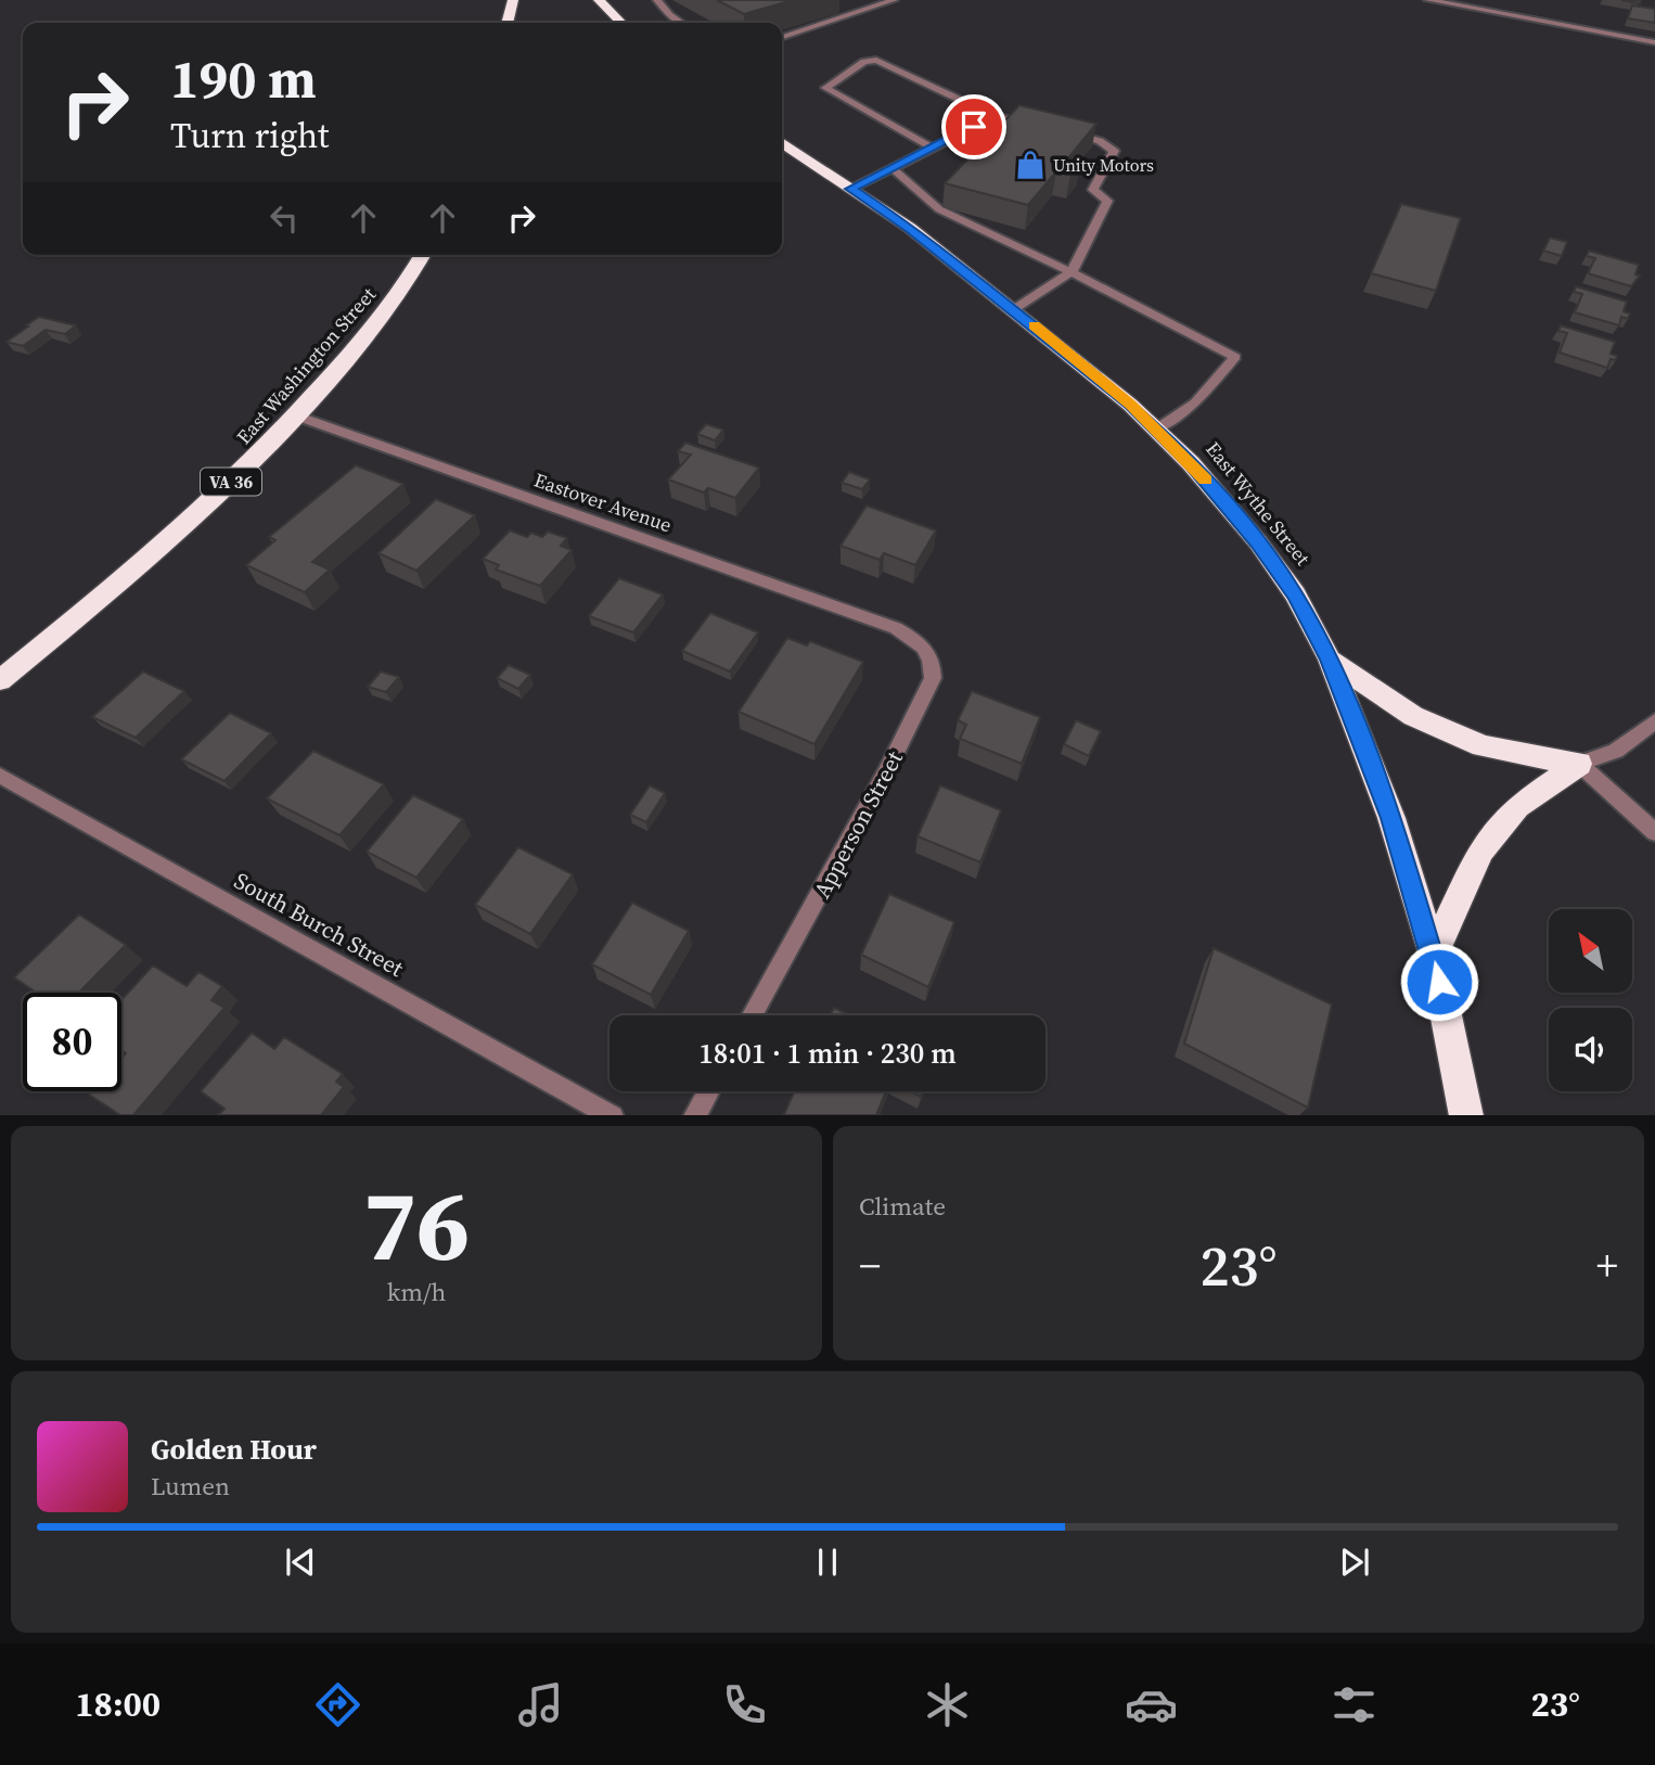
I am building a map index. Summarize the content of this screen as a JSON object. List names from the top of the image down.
{
  "streets": {
    "highway": ["East Washington Street", "VA 36", "East Wythe Street"],
    "street": ["Eastover Avenue", "Apperson Street", "South Burch Street"]
  },
  "crossings": [
    ["East Washington Street", "Eastover Avenue"],
    ["Eastover Avenue", "Apperson Street"]
  ],
  "places": {
    "shop": ["Unity Motors"]
  },
  "north": "top left",
  "page": {
    "turn": ["190 m", "Turn right"],
    "limit": "80",
    "trip": "18:01 · 1 min · 230 m",
    "tile": [
      ["76", "km/h"],
      "Climate"
    ],
    "heat": ["−", "23°", "+"],
    "song": ["Golden Hour", "Lumen"],
    "tabs": ["18:00", "23°"]
  }
}
